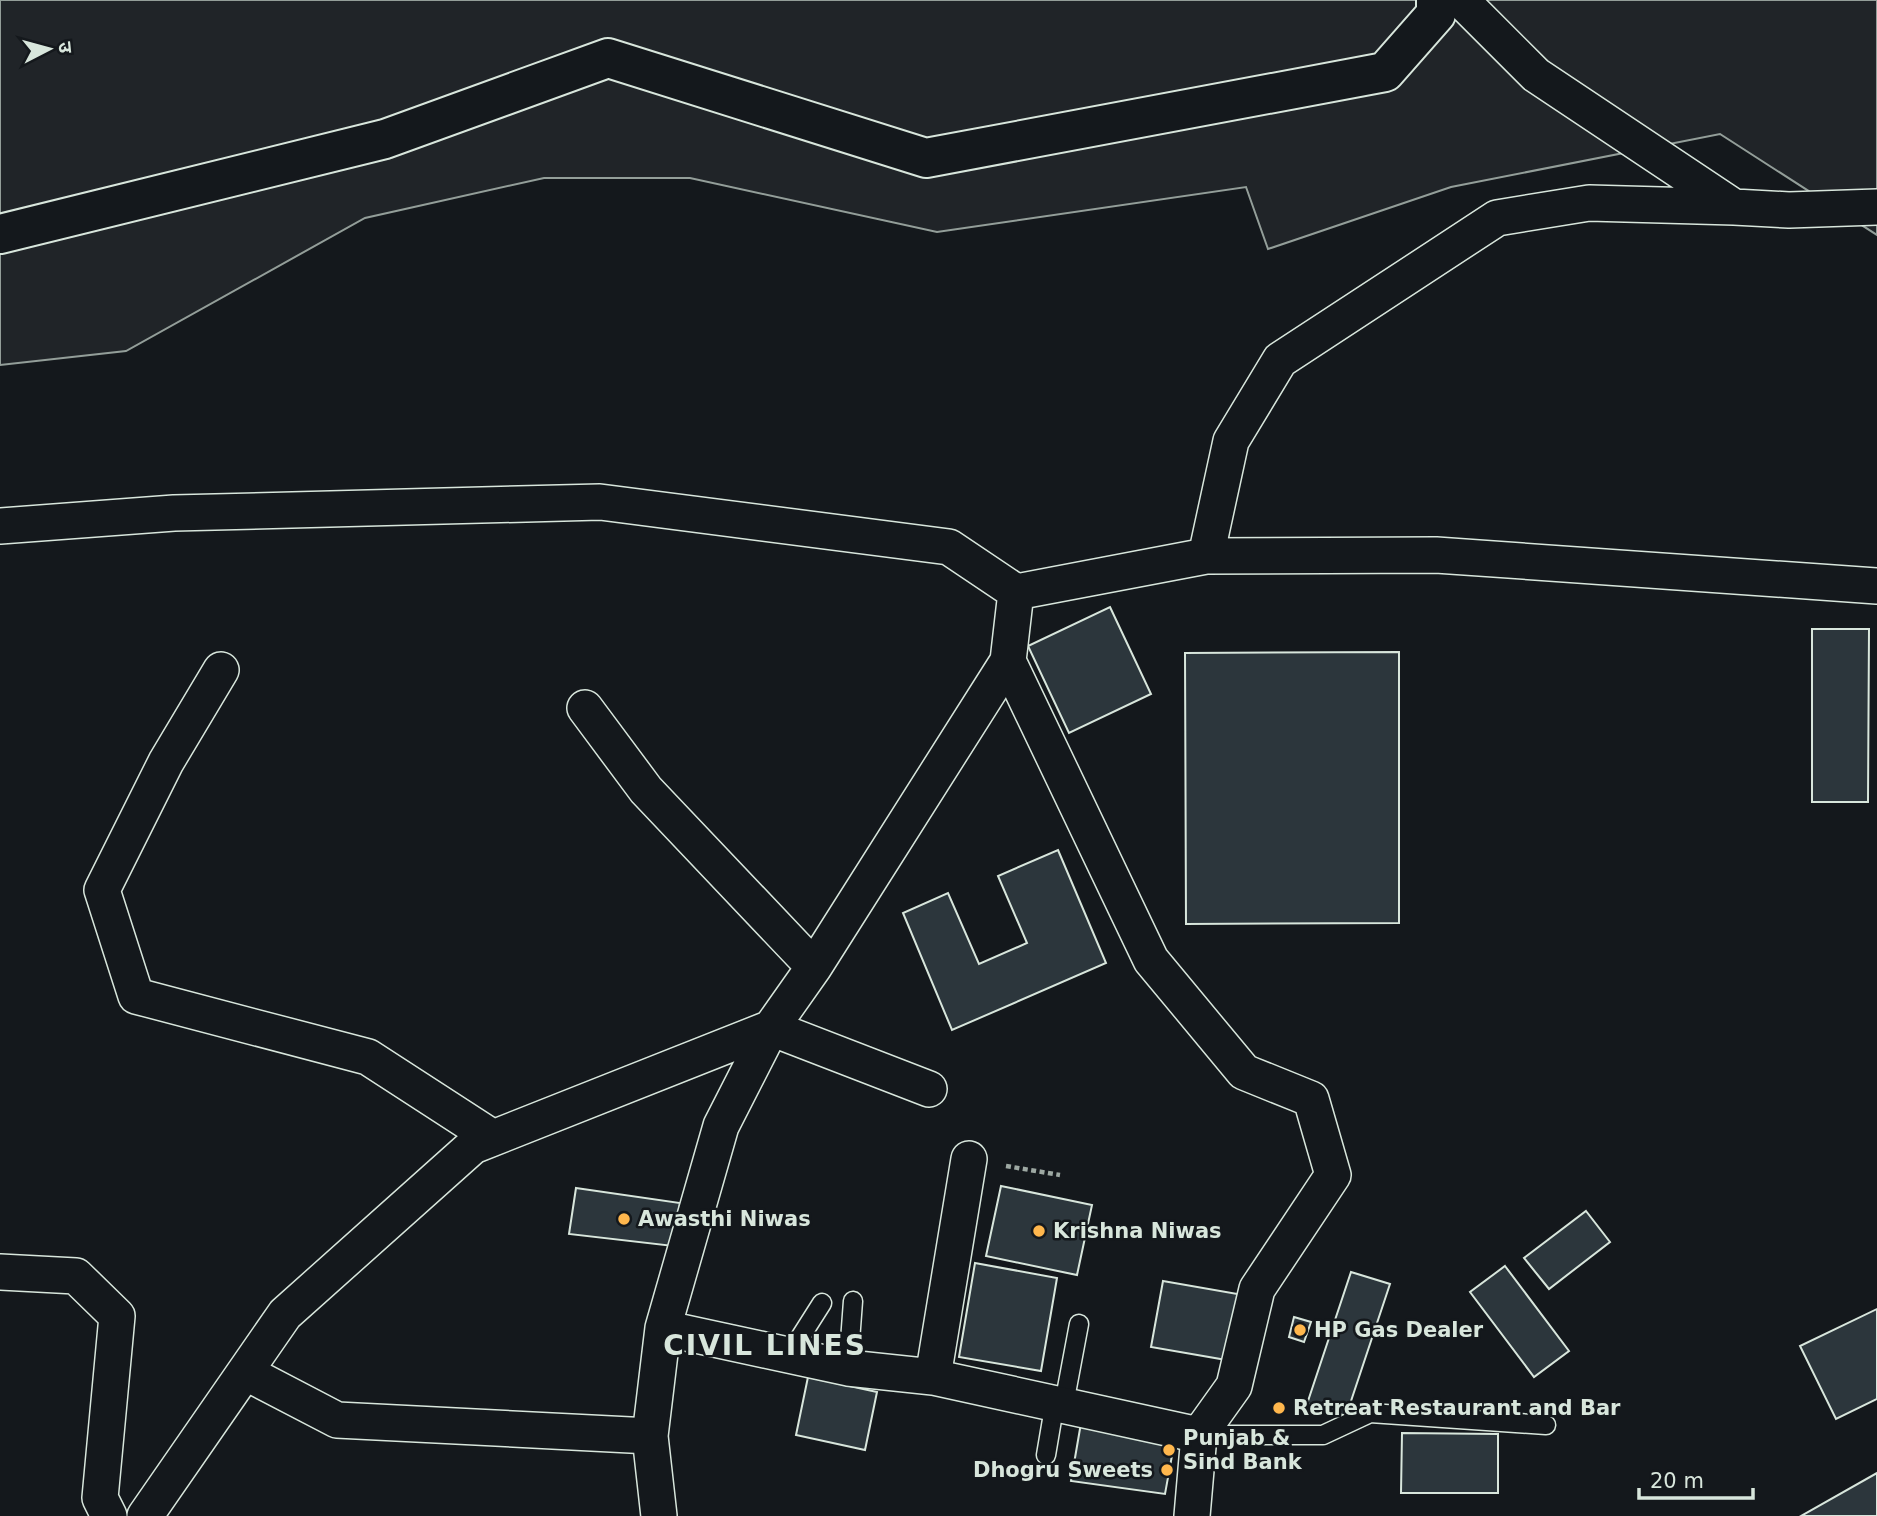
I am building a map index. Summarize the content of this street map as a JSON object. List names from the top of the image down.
{
  "districts": ["CIVIL LINES"],
  "places": [
    "Awasthi Niwas",
    "Krishna Niwas",
    "HP Gas Dealer",
    "Retreat Restaurant and Bar",
    "Punjab & Sind Bank",
    "Dhogru Sweets"
  ],
  "scale_bar": "20 m",
  "north": "right"
}
